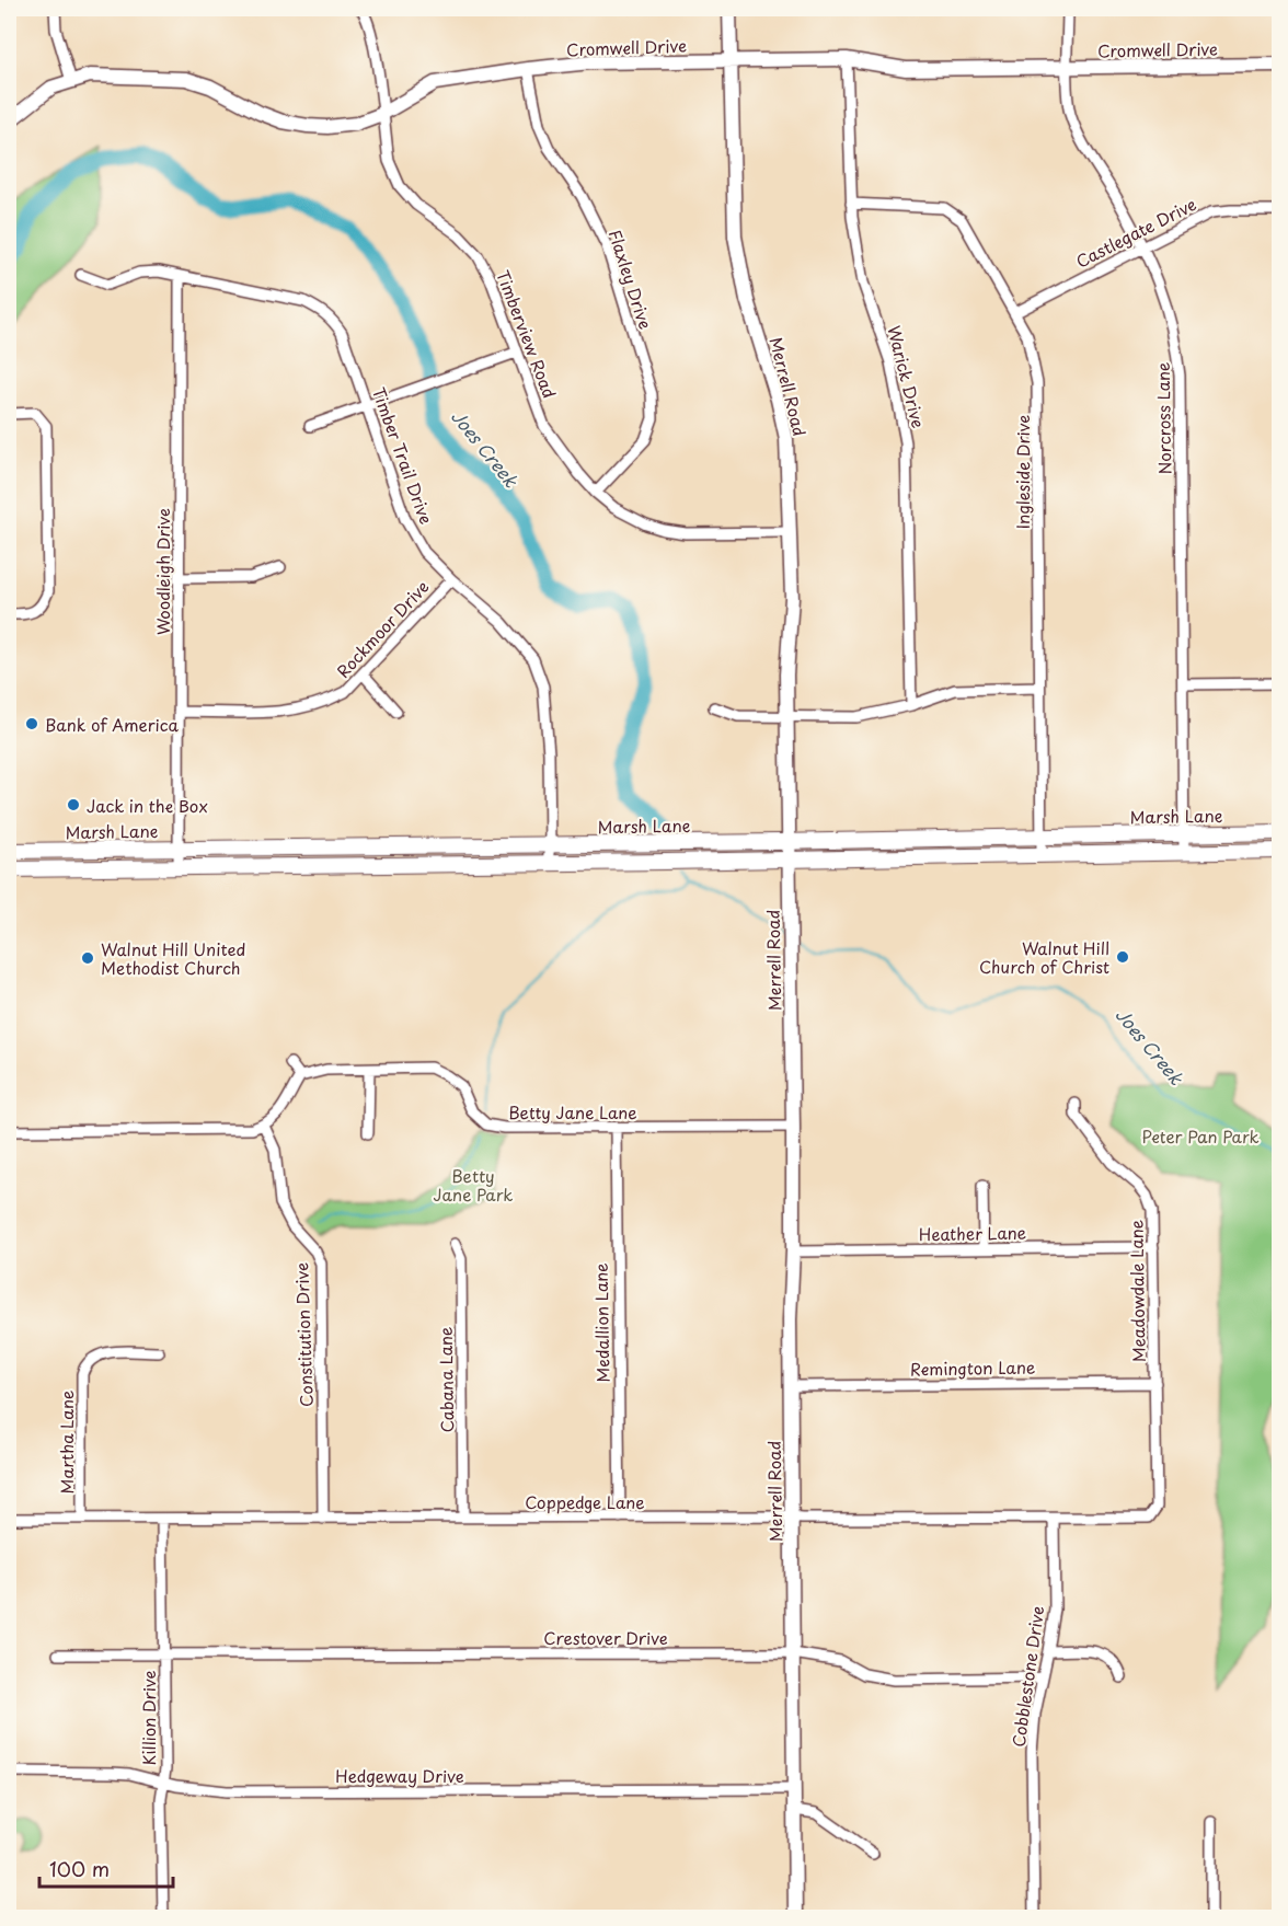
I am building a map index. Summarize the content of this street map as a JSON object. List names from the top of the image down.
{
  "streets": {
    "main road": ["Marsh Lane"],
    "street": [
      "Cromwell Drive",
      "Castlegate Drive",
      "Flaxley Drive",
      "Timberview Road",
      "Warick Drive",
      "Merrell Road",
      "Norcross Lane",
      "Timber Trail Drive",
      "Ingleside Drive",
      "Woodleigh Drive",
      "Rockmoor Drive",
      "Betty Jane Lane",
      "Heather Lane",
      "Meadowdale Lane",
      "Medallion Lane",
      "Constitution Drive",
      "Remington Lane",
      "Cabana Lane",
      "Martha Lane",
      "Coppedge Lane",
      "Crestover Drive",
      "Cobblestone Drive",
      "Killion Drive",
      "Hedgeway Drive"
    ]
  },
  "crossings": [
    ["Cromwell Drive", "Flaxley Drive"],
    ["Cromwell Drive", "Timberview Road"],
    ["Cromwell Drive", "Warick Drive"],
    ["Cromwell Drive", "Merrell Road"],
    ["Cromwell Drive", "Norcross Lane"],
    ["Castlegate Drive", "Norcross Lane"],
    ["Castlegate Drive", "Ingleside Drive"],
    ["Flaxley Drive", "Timberview Road"],
    ["Timberview Road", "Merrell Road"],
    ["Warick Drive", "Ingleside Drive"],
    ["Merrell Road", "Marsh Lane"],
    ["Merrell Road", "Betty Jane Lane"],
    ["Merrell Road", "Heather Lane"],
    ["Merrell Road", "Remington Lane"],
    ["Merrell Road", "Coppedge Lane"],
    ["Merrell Road", "Crestover Drive"],
    ["Merrell Road", "Hedgeway Drive"],
    ["Norcross Lane", "Marsh Lane"],
    ["Timber Trail Drive", "Woodleigh Drive"],
    ["Timber Trail Drive", "Rockmoor Drive"],
    ["Timber Trail Drive", "Marsh Lane"],
    ["Ingleside Drive", "Marsh Lane"],
    ["Woodleigh Drive", "Rockmoor Drive"],
    ["Woodleigh Drive", "Marsh Lane"],
    ["Betty Jane Lane", "Medallion Lane"],
    ["Heather Lane", "Meadowdale Lane"],
    ["Meadowdale Lane", "Remington Lane"],
    ["Meadowdale Lane", "Coppedge Lane"],
    ["Medallion Lane", "Coppedge Lane"],
    ["Constitution Drive", "Coppedge Lane"],
    ["Cabana Lane", "Coppedge Lane"],
    ["Martha Lane", "Coppedge Lane"],
    ["Coppedge Lane", "Cobblestone Drive"],
    ["Coppedge Lane", "Killion Drive"],
    ["Crestover Drive", "Cobblestone Drive"],
    ["Crestover Drive", "Killion Drive"],
    ["Killion Drive", "Hedgeway Drive"]
  ],
  "water": ["Joes Creek"],
  "parks": ["Peter Pan Park", "Betty Jane Park"],
  "places": [
    "Bank of America",
    "Jack in the Box",
    "Walnut Hill Church of Christ",
    "Walnut Hill United Methodist Church"
  ],
  "scale_bar": "100 m"
}
